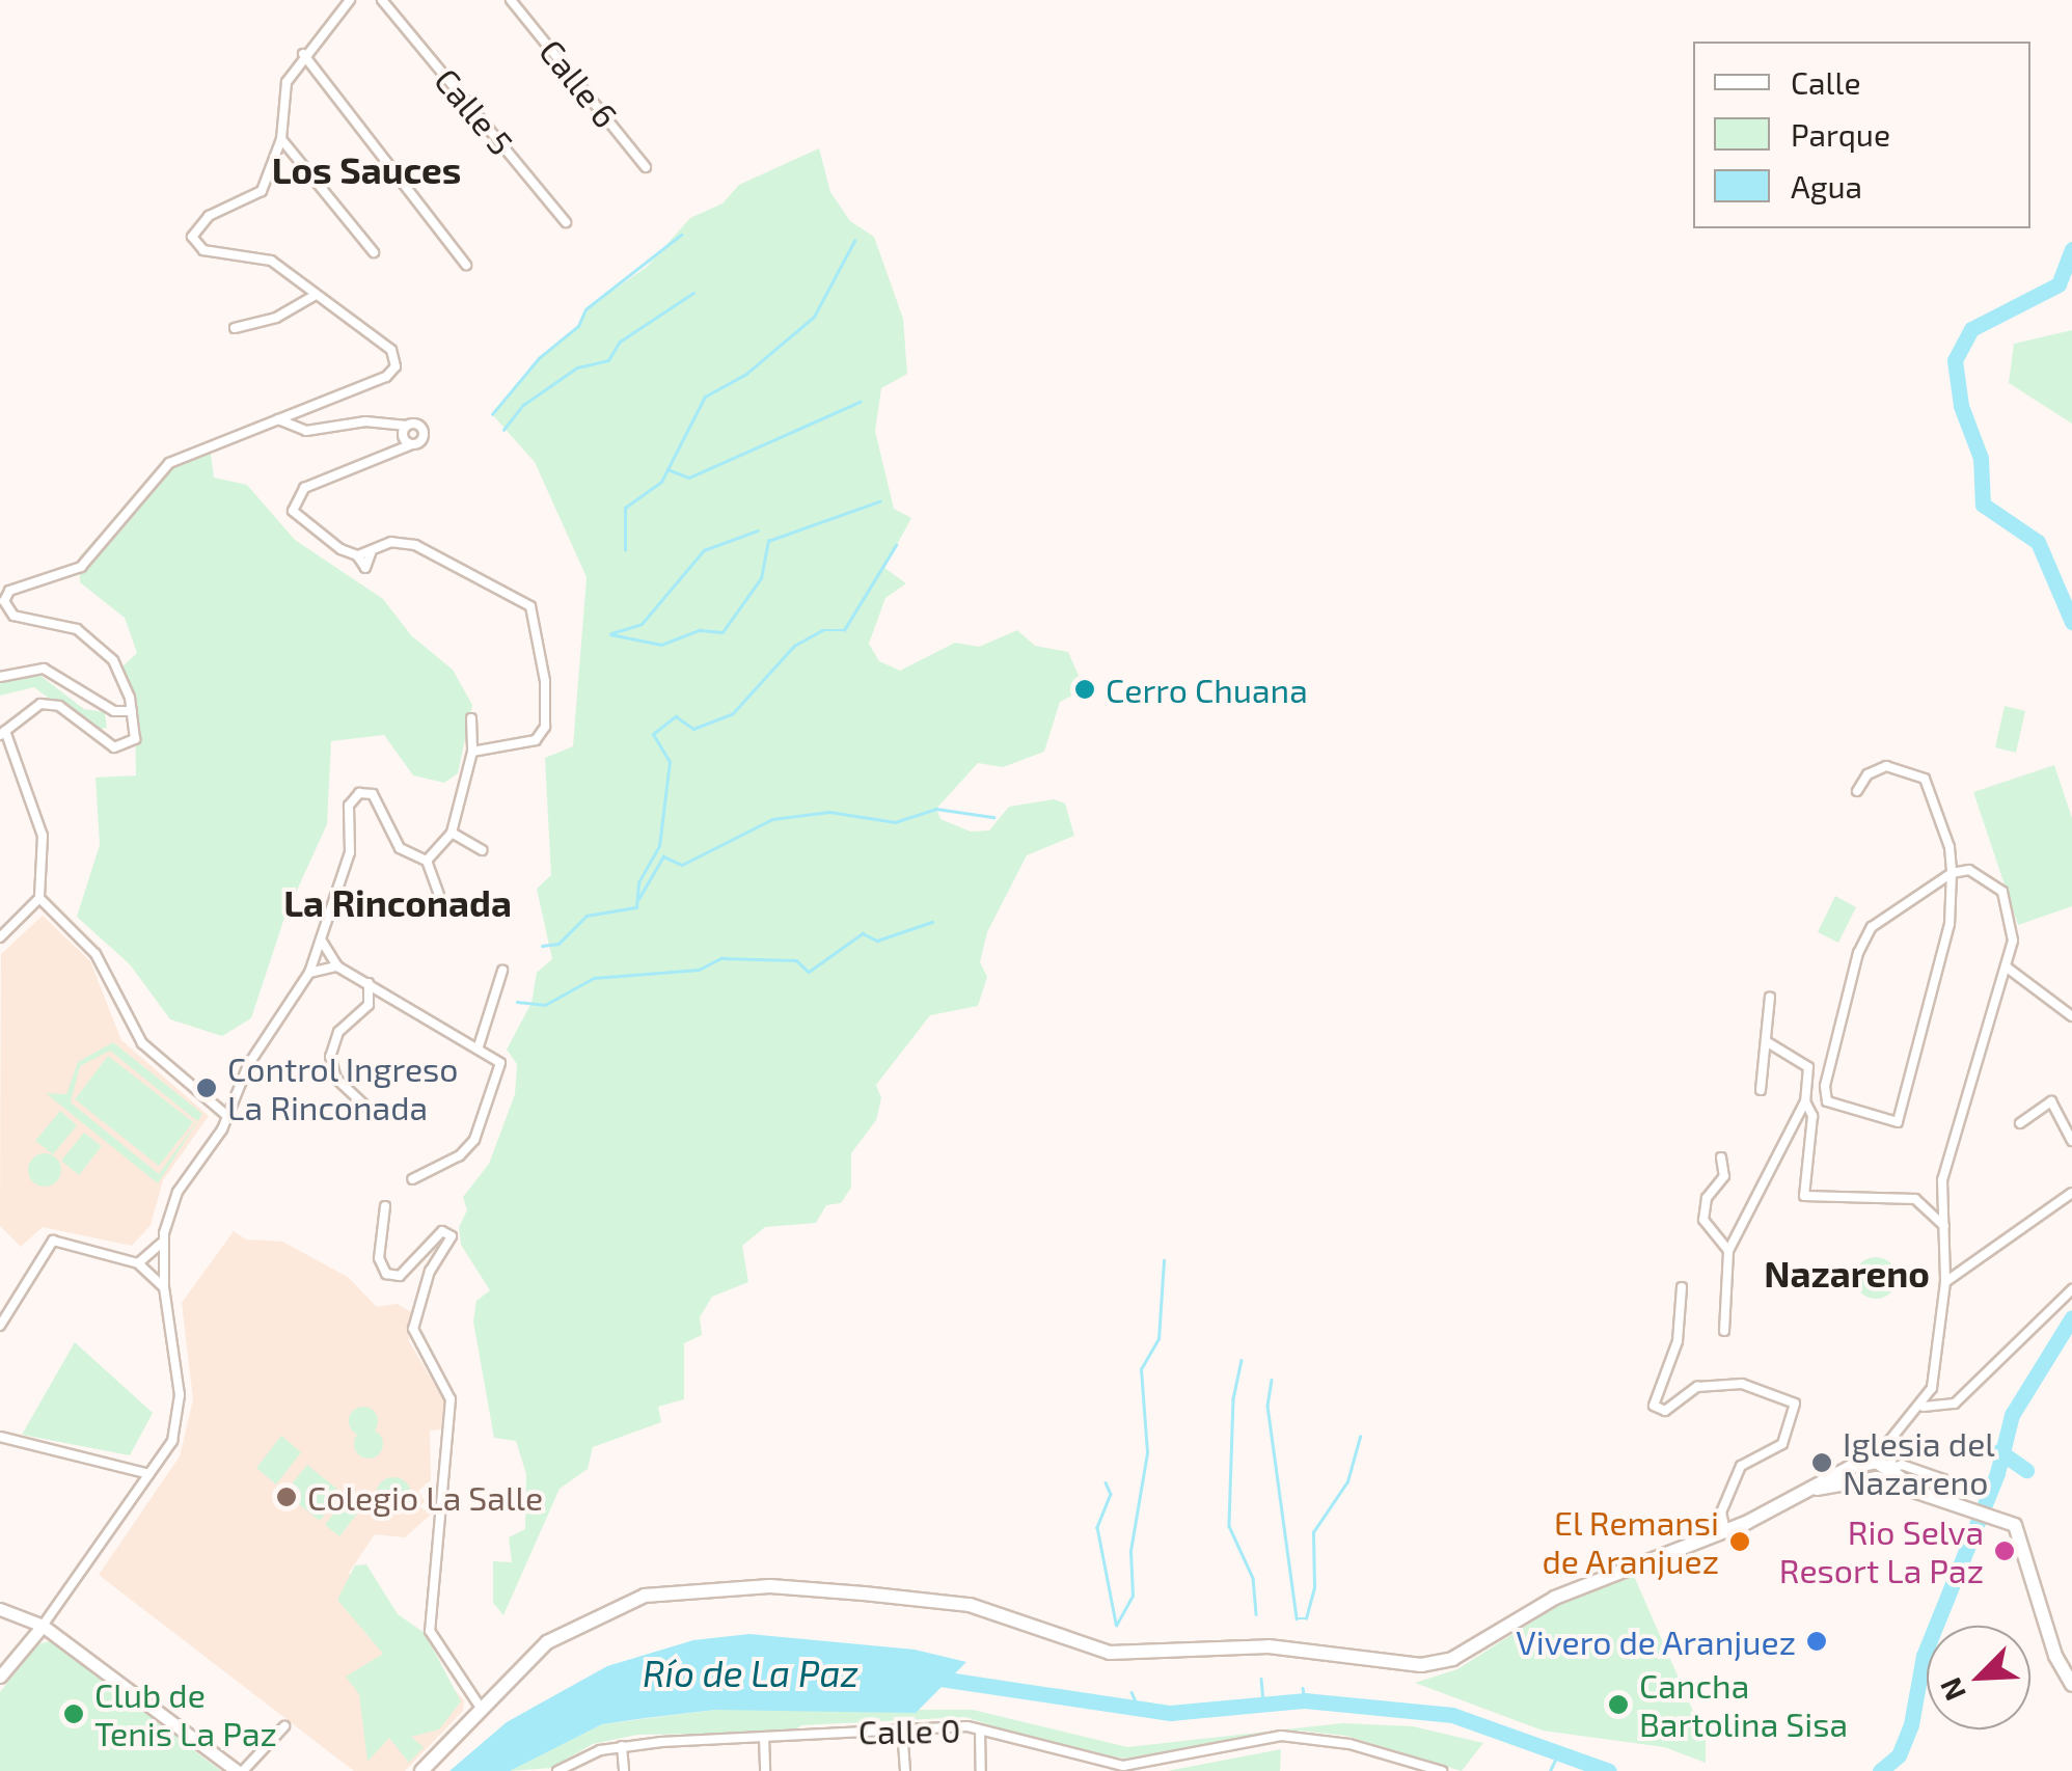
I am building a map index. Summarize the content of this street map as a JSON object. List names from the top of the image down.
{
  "streets": {
    "street": ["Calle 6", "Calle 5", "Calle 0"]
  },
  "districts": ["Los Sauces", "La Rinconada", "Nazareno"],
  "water": ["Río de La Paz"],
  "places": [
    "Cerro Chuana",
    "Control Ingreso La Rinconada",
    "Iglesia del Nazareno",
    "Colegio La Salle",
    "El Remansi de Aranjuez",
    "Rio Selva Resort La Paz",
    "Vivero de Aranjuez",
    "Cancha Bartolina Sisa",
    "Club de Tenis La Paz"
  ],
  "legend": ["Calle", "Parque", "Agua"],
  "north": "bottom left"
}
